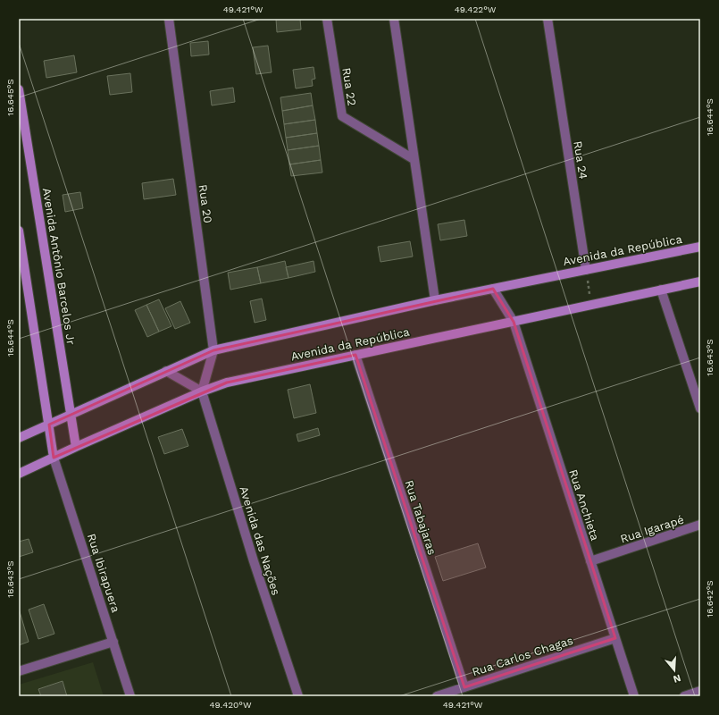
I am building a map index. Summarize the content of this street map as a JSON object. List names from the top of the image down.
{
  "streets": {
    "street": [
      "Rua 22",
      "Rua 24",
      "Rua 20",
      "Avenida da República",
      "Avenida Antônio Barcelos Jr",
      "Rua Anchieta",
      "Rua Tabajaras",
      "Rua Igarapé",
      "Avenida das Nações",
      "Rua Ibirapuera",
      "Rua Carlos Chagas"
    ]
  },
  "crossings": [
    ["Rua 24", "Avenida da República"],
    ["Rua 20", "Avenida da República"],
    ["Rua 20", "Avenida das Nações"],
    ["Avenida da República", "Avenida Antônio Barcelos Jr"],
    ["Avenida da República", "Rua Anchieta"],
    ["Avenida da República", "Rua Tabajaras"],
    ["Avenida da República", "Avenida das Nações"],
    ["Avenida da República", "Rua Ibirapuera"],
    ["Rua Anchieta", "Rua Igarapé"],
    ["Rua Anchieta", "Rua Carlos Chagas"],
    ["Rua Tabajaras", "Rua Carlos Chagas"]
  ],
  "north": "bottom",
  "coordinates": [
    "49.421°W",
    "49.422°W",
    "16.645°S",
    "16.644°S",
    "16.643°S",
    "16.642°S",
    "49.420°W"
  ]
}
